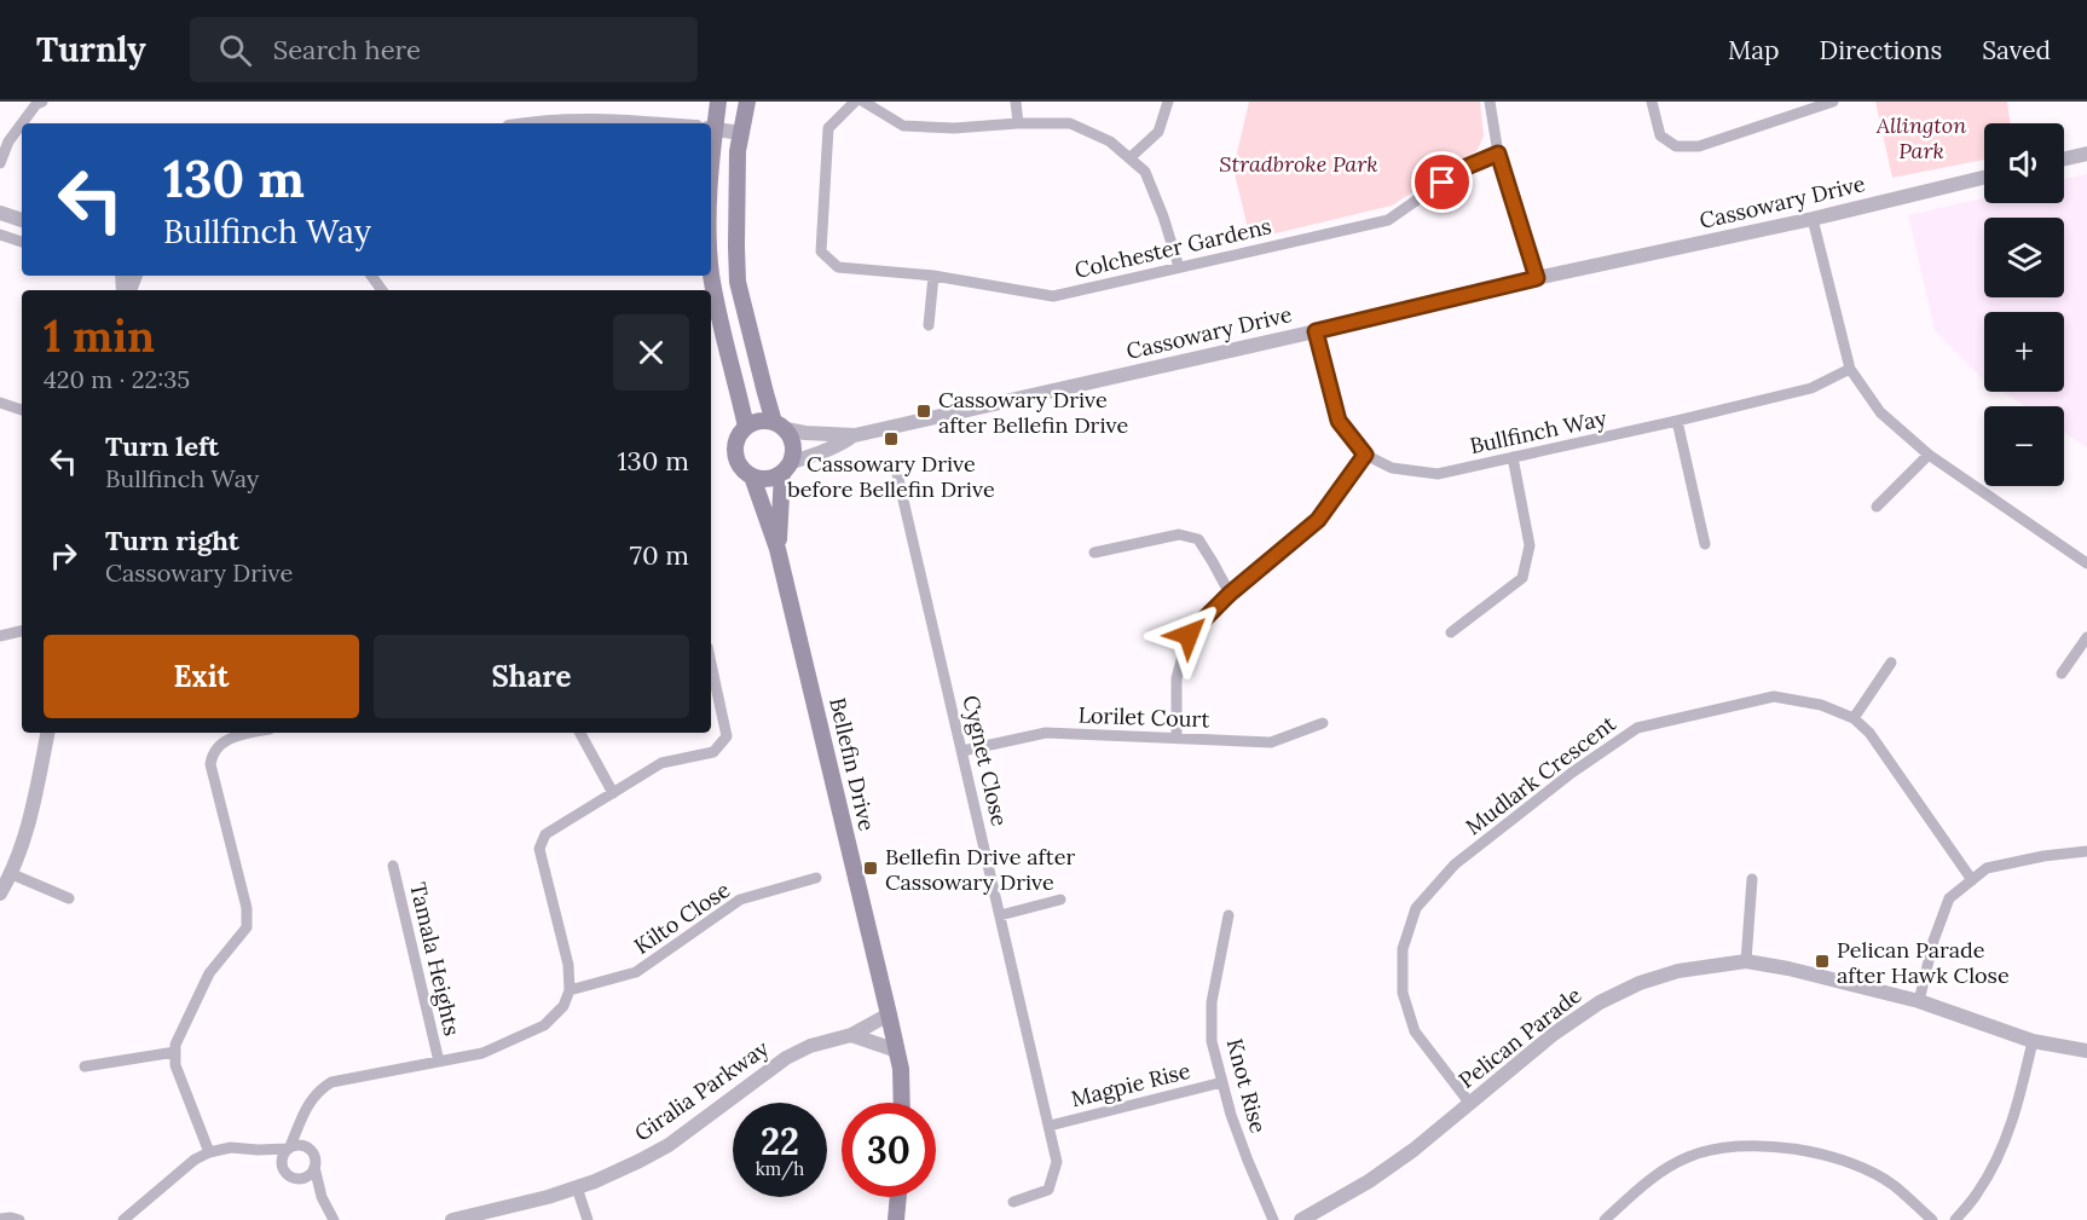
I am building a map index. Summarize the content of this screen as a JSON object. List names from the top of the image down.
{
  "streets": {
    "main road": ["Bellefin Drive"],
    "street": [
      "Cassowary Drive",
      "Colchester Gardens",
      "Bullfinch Way",
      "Lorilet Court",
      "Cygnet Close",
      "Mudlark Crescent",
      "Kilto Close",
      "Tamala Heights",
      "Pelican Parade",
      "Magpie Rise",
      "Knot Rise",
      "Giralia Parkway"
    ]
  },
  "crossings": [
    ["Cassowary Drive", "Bullfinch Way"],
    ["Cassowary Drive", "Bellefin Drive"],
    ["Lorilet Court", "Cygnet Close"],
    ["Cygnet Close", "Magpie Rise"],
    ["Bellefin Drive", "Giralia Parkway"],
    ["Mudlark Crescent", "Pelican Parade"],
    ["Magpie Rise", "Knot Rise"]
  ],
  "parks": ["Allington Park", "Stradbroke Park"],
  "places": {
    "transit": [
      "Cassowary Drive after Bellefin Drive",
      "Cassowary Drive before Bellefin Drive",
      "Bellefin Drive after Cassowary Drive",
      "Pelican Parade after Hawk Close"
    ]
  },
  "page": {
    "header": "Turnly",
    "search": "Search here",
    "nav": ["Map", "Directions", "Saved"],
    "map_buttons": ["+", "−"],
    "turn": ["130 m", "Bullfinch Way"],
    "heading": ["1 min", "420 m · 22:35"],
    "list": [
      {
        "name": "Turn left",
        "note": "Bullfinch Way",
        "value": "130 m"
      },
      {
        "name": "Turn right",
        "note": "Cassowary Drive",
        "value": "70 m"
      }
    ],
    "buttons": ["Exit", "Share"],
    "speed": "22 km/h",
    "limit": "30"
  }
}
